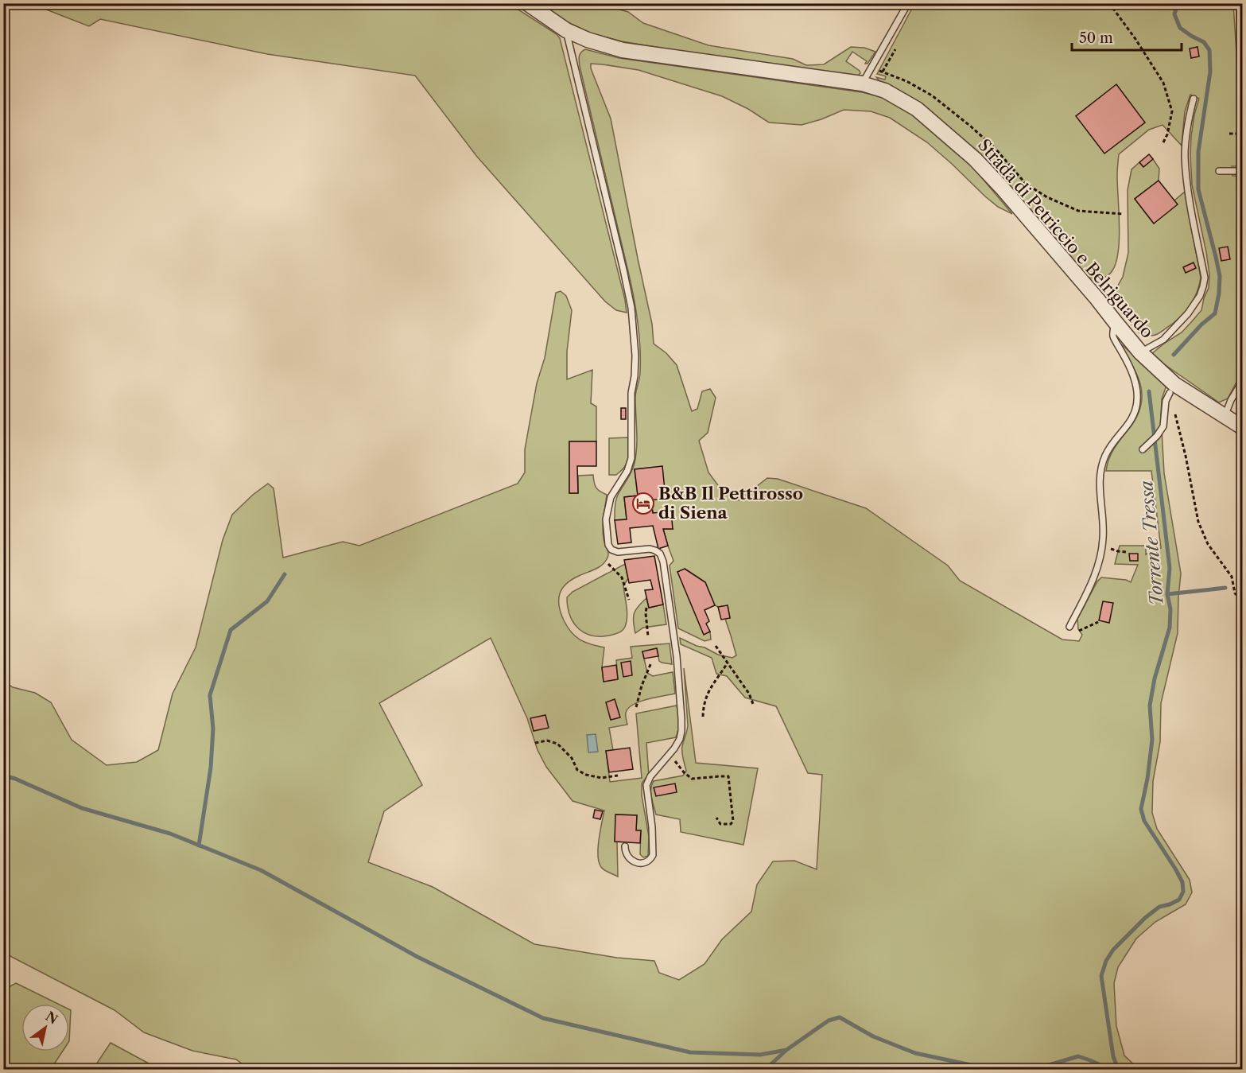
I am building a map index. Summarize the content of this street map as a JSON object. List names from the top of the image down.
{
  "streets": {
    "street": ["Strada di Petriccio e Belriguardo"]
  },
  "water": ["Torrente Tressa"],
  "places": {
    "hotel": ["B&B Il Pettirosso di Siena"]
  },
  "scale_bar": "50 m",
  "north": "top right"
}
